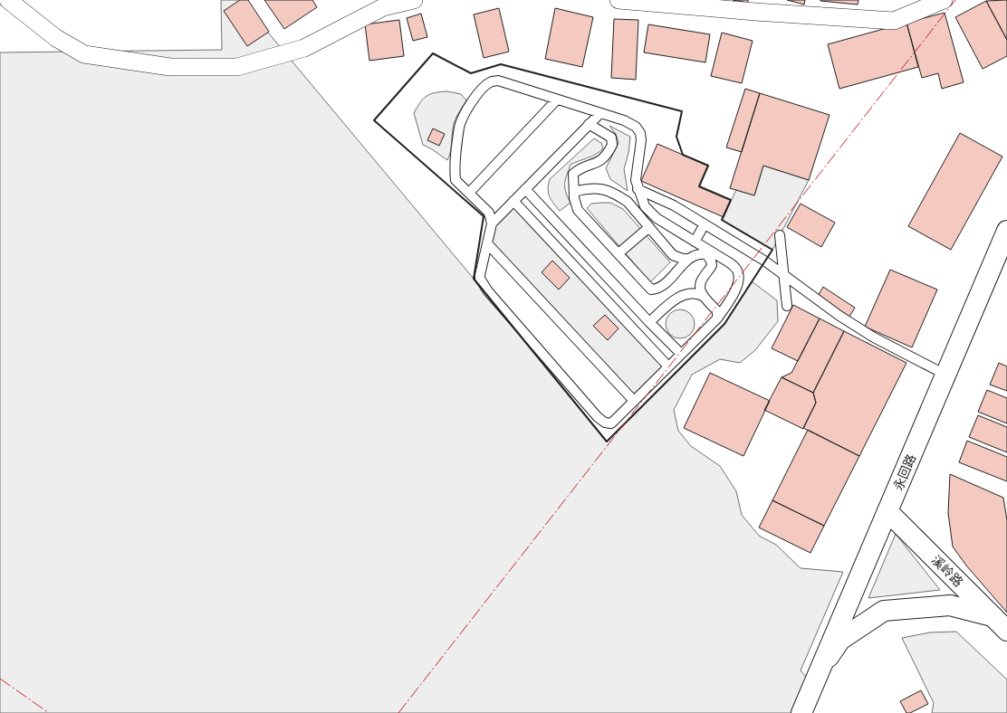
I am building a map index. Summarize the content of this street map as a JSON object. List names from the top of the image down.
{
  "streets": {
    "main road": ["永回路", "溪岭路"]
  },
  "crossings": [
    ["永回路", "溪岭路"]
  ]
}
